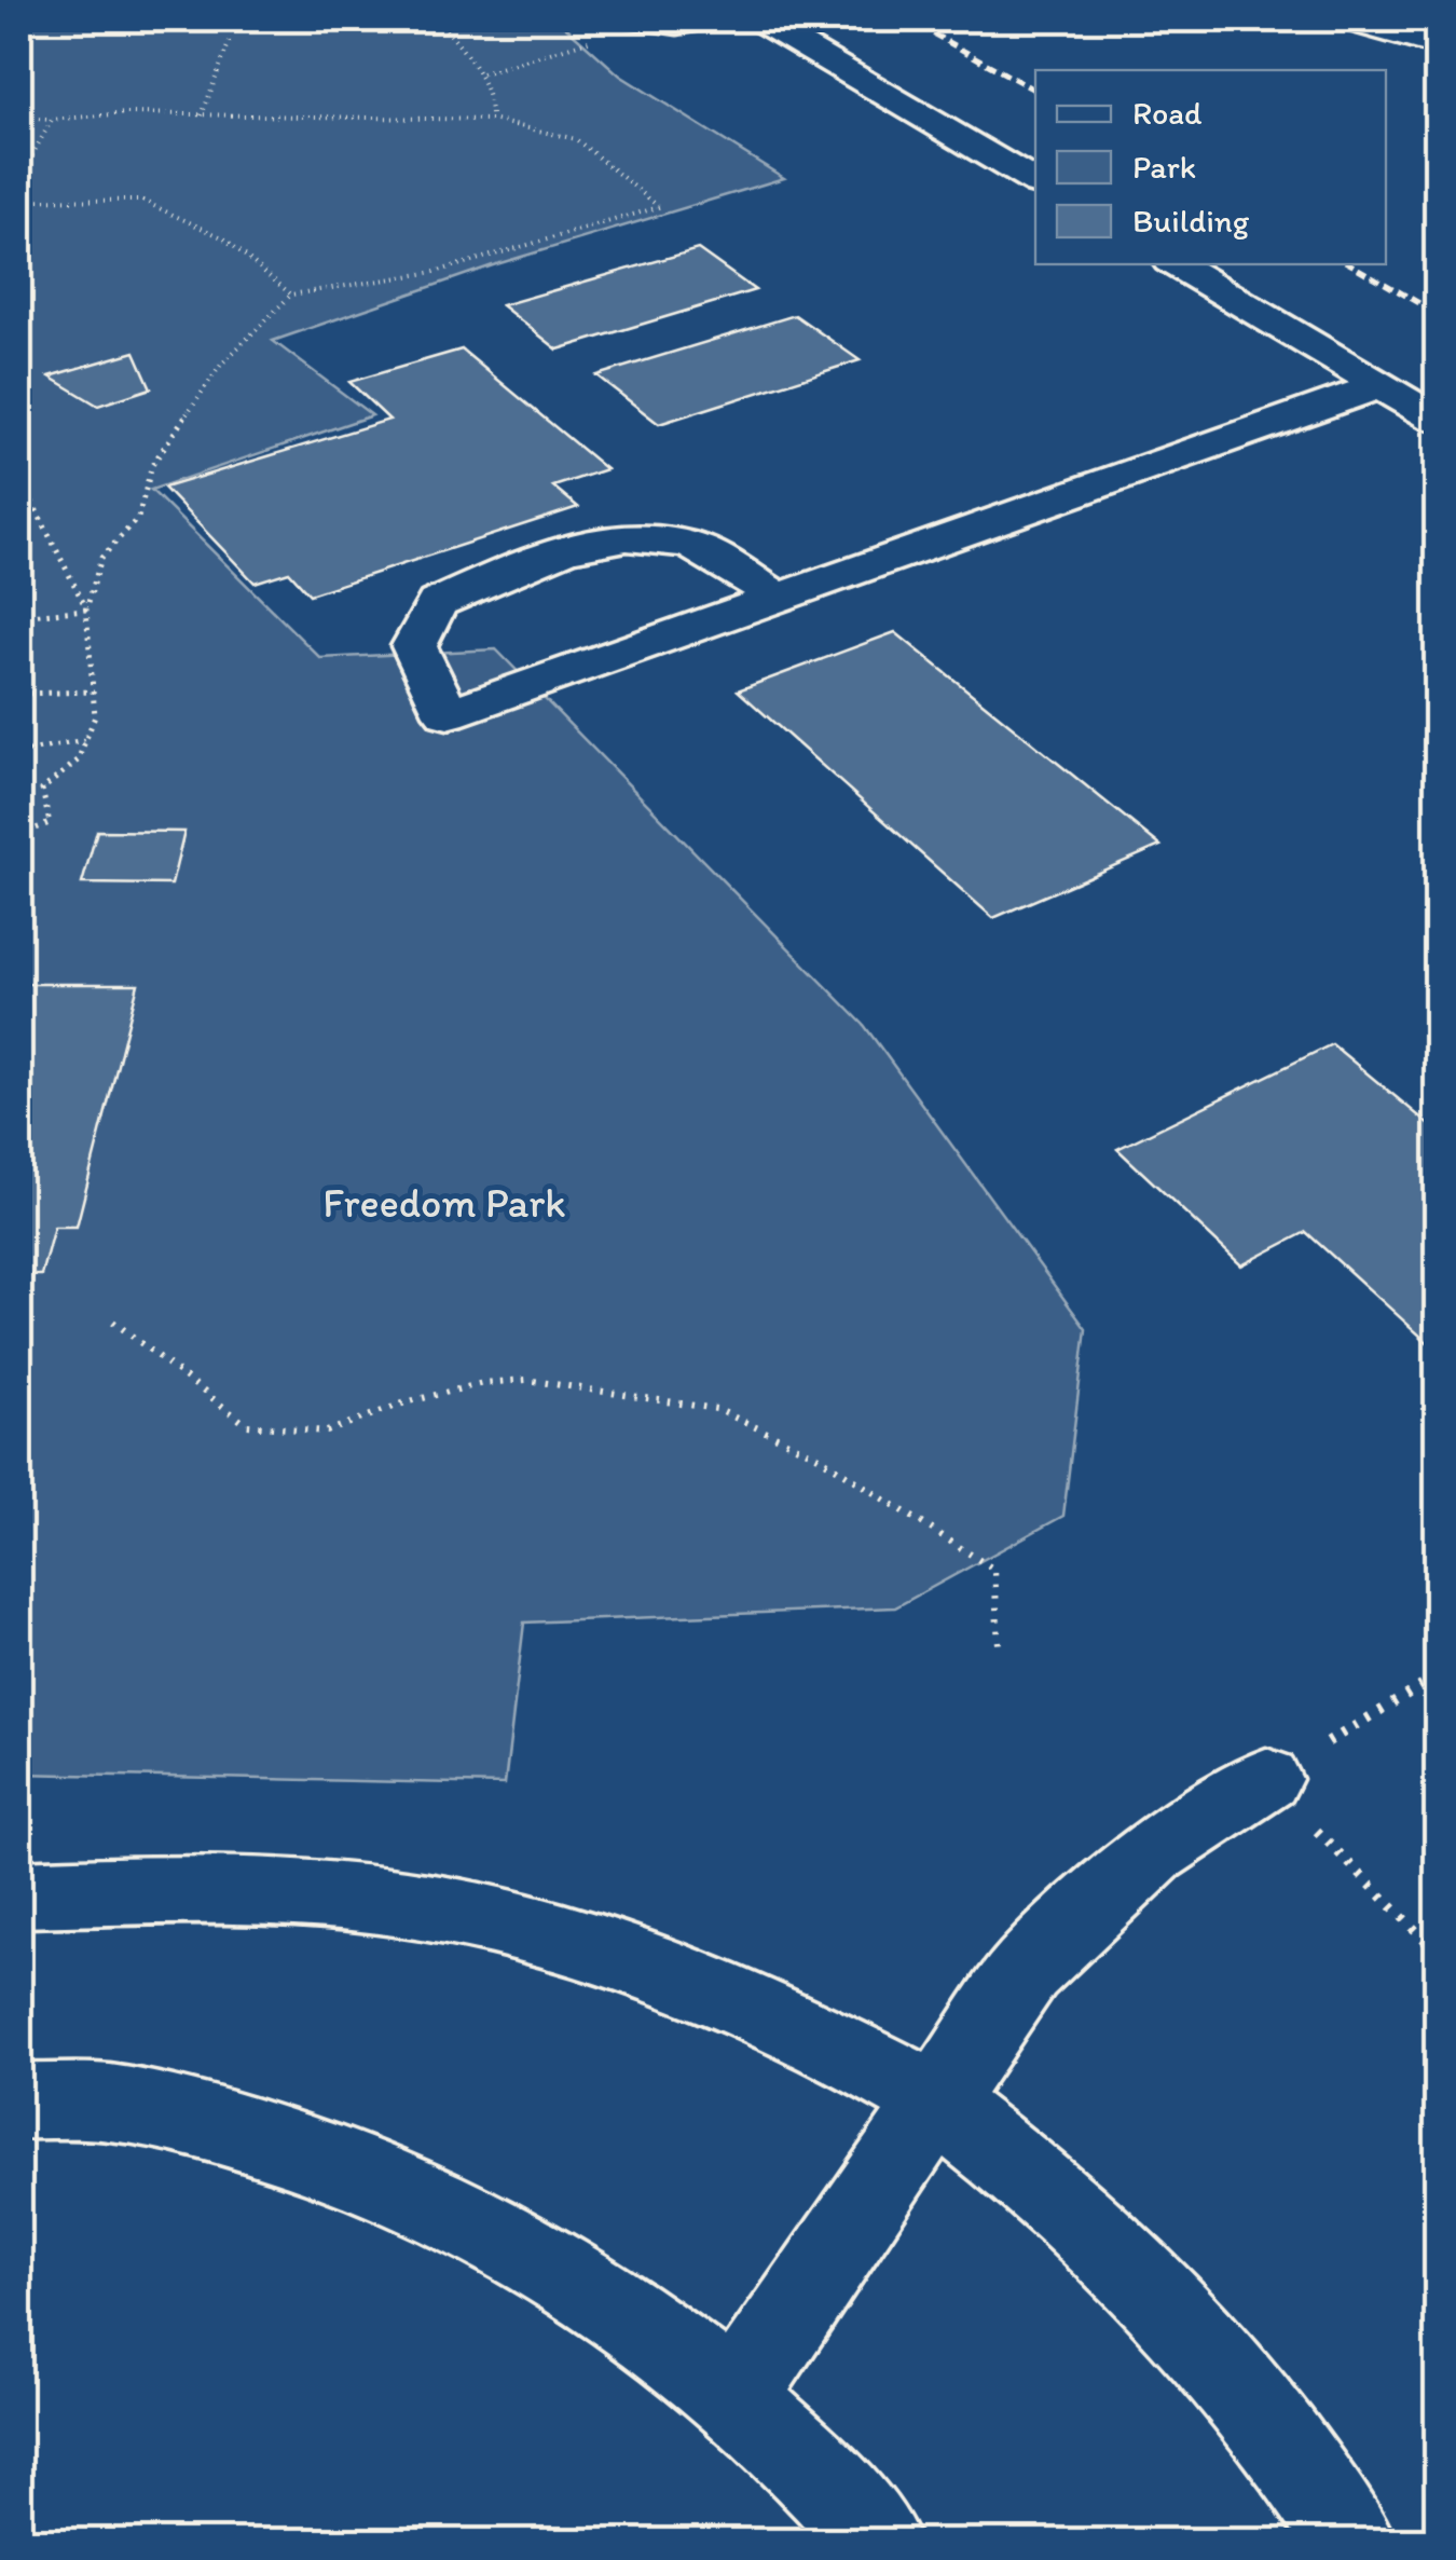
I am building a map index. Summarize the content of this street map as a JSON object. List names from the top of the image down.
{
  "parks": ["Freedom Park"],
  "legend": ["Road", "Park", "Building"]
}
